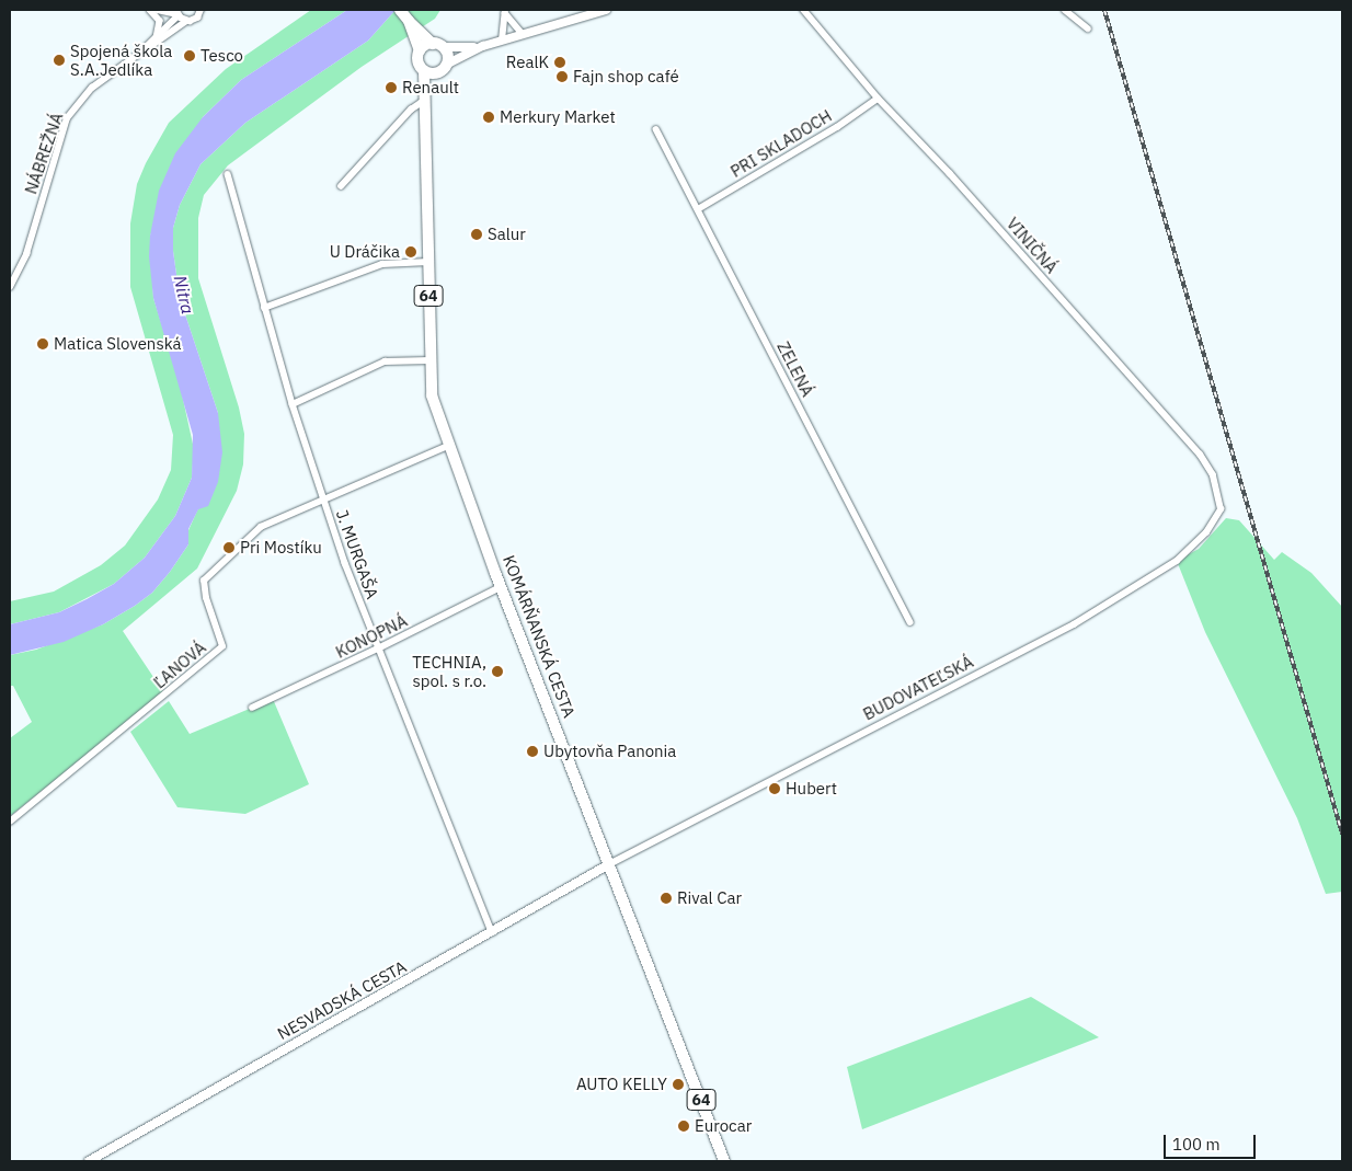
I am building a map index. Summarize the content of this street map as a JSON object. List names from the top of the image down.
{
  "streets": {
    "main road": ["64", "KOMÁRŇANSKÁ CESTA"],
    "street": [
      "PRI SKLADOCH",
      "NÁBREŽNÁ",
      "VINIČNÁ",
      "ZELENÁ",
      "J. MURGAŠA",
      "KONOPNÁ",
      "ĽANOVÁ",
      "BUDOVATEĽSKÁ",
      "NESVADSKÁ CESTA"
    ]
  },
  "crossings": [
    ["PRI SKLADOCH", "VINIČNÁ"],
    ["PRI SKLADOCH", "ZELENÁ"],
    ["VINIČNÁ", "BUDOVATEĽSKÁ"],
    ["64", "KOMÁRŇANSKÁ CESTA"],
    ["J. MURGAŠA", "KONOPNÁ"],
    ["J. MURGAŠA", "ĽANOVÁ"],
    ["J. MURGAŠA", "NESVADSKÁ CESTA"],
    ["KONOPNÁ", "KOMÁRŇANSKÁ CESTA"],
    ["KOMÁRŇANSKÁ CESTA", "ĽANOVÁ"],
    ["KOMÁRŇANSKÁ CESTA", "BUDOVATEĽSKÁ"],
    ["KOMÁRŇANSKÁ CESTA", "NESVADSKÁ CESTA"],
    ["BUDOVATEĽSKÁ", "NESVADSKÁ CESTA"]
  ],
  "water": ["Nitra"],
  "places": [
    "Tesco",
    "Spojená škola S.A.Jedlíka",
    "RealK",
    "Fajn shop café",
    "Renault",
    "Merkury Market",
    "Salur",
    "U Dráčika",
    "Matica Slovenská",
    "Pri Mostíku",
    "TECHNIA, spol. s r.o.",
    "Ubytovňa Panonia",
    "Hubert",
    "Rival Car",
    "AUTO KELLY",
    "Eurocar"
  ],
  "scale_bar": "100 m"
}
